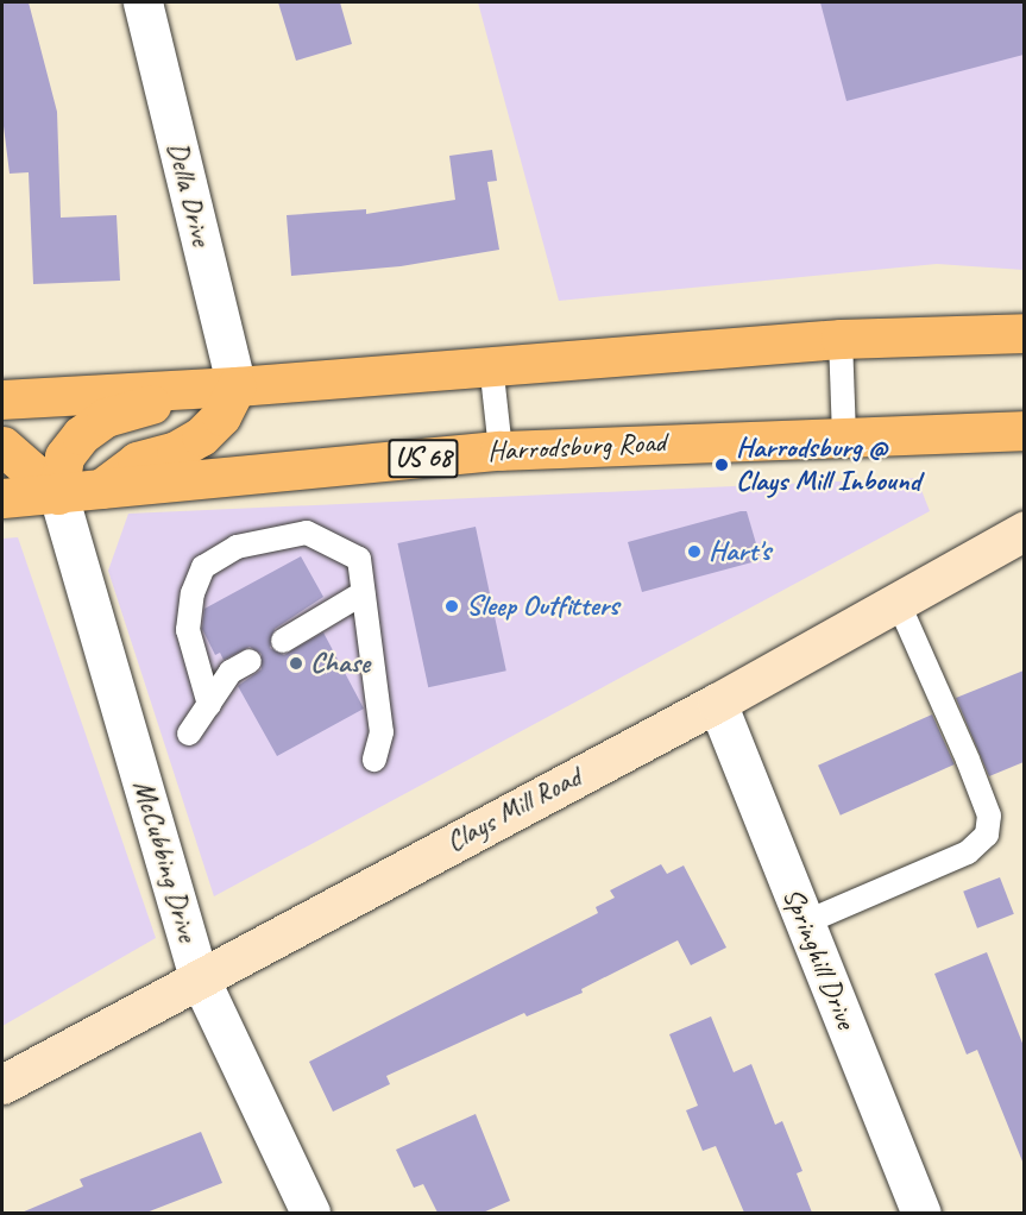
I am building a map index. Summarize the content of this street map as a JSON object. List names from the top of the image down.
{
  "streets": {
    "main road": ["Harrodsburg Road", "US 68", "Clays Mill Road"],
    "street": ["Della Drive", "McCubbing Drive", "Springhill Drive"]
  },
  "crossings": [
    ["Harrodsburg Road", "McCubbing Drive"],
    ["Clays Mill Road", "McCubbing Drive"],
    ["Clays Mill Road", "Springhill Drive"]
  ],
  "places": [
    "Harrodsburg @ Clays Mill Inbound",
    "Hart's",
    "Sleep Outfitters",
    "Chase"
  ]
}
